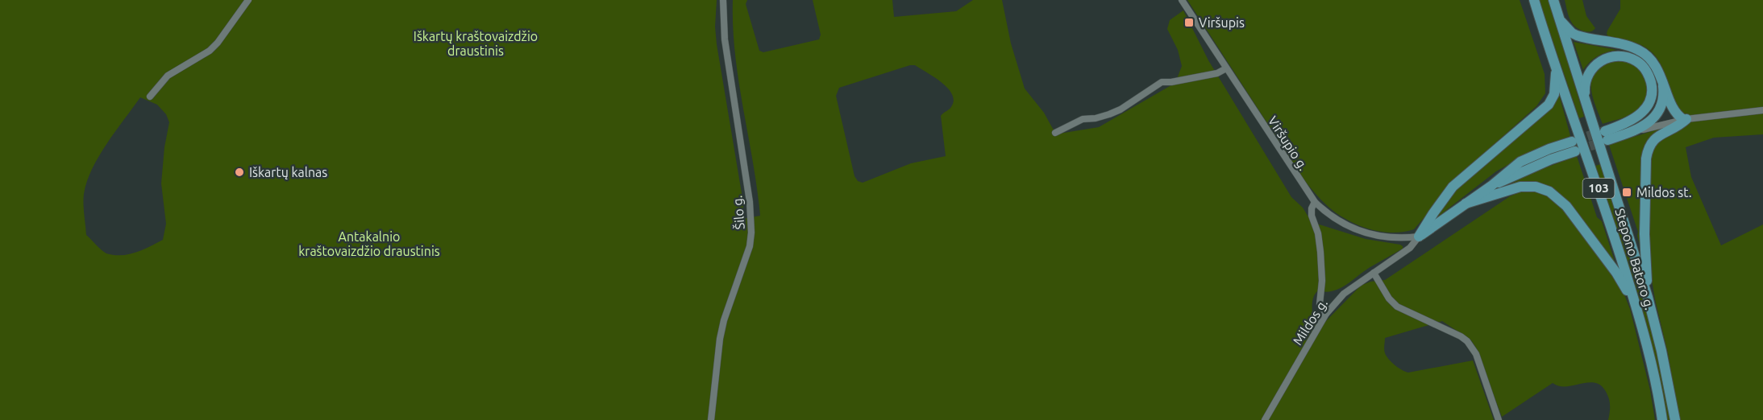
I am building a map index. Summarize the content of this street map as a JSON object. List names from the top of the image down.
{
  "streets": {
    "main road": ["103", "Stepono Batoro g."],
    "street": ["Viršupio g.", "Šilo g.", "Mildos g."]
  },
  "crossings": [
    ["Viršupio g.", "Mildos g."]
  ],
  "parks": ["Iškartų kraštovaizdžio draustinis", "Antakalnio kraštovaizdžio draustinis"],
  "places": {
    "transit": ["Viršupis", "Mildos st."],
    "other": ["Iškartų kalnas"]
  }
}
